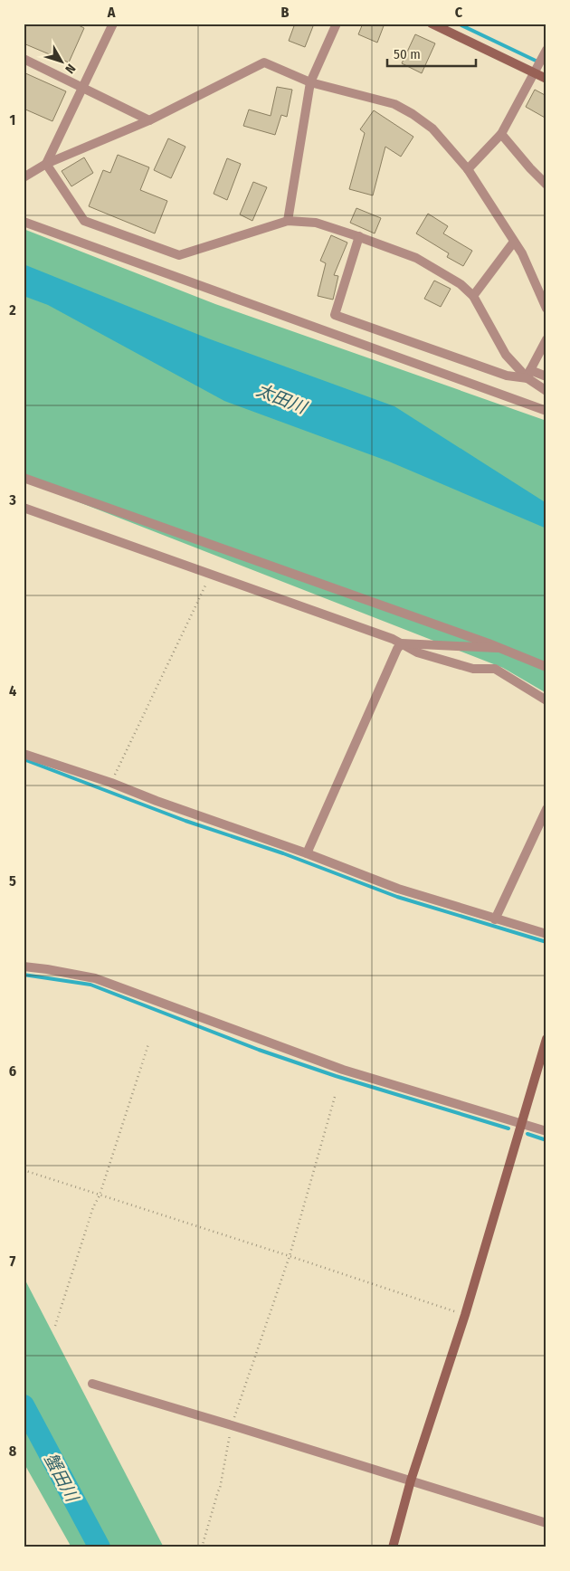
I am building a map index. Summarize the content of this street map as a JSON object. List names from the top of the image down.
{
  "water": ["太田川", "蟹田川"],
  "scale_bar": "50 m",
  "north": "bottom right",
  "grid": {
    "columns": ["A", "B", "C"],
    "rows": [
      "1",
      "2",
      "3",
      "4",
      "5",
      "6",
      "7",
      "8"
    ]
  }
}
